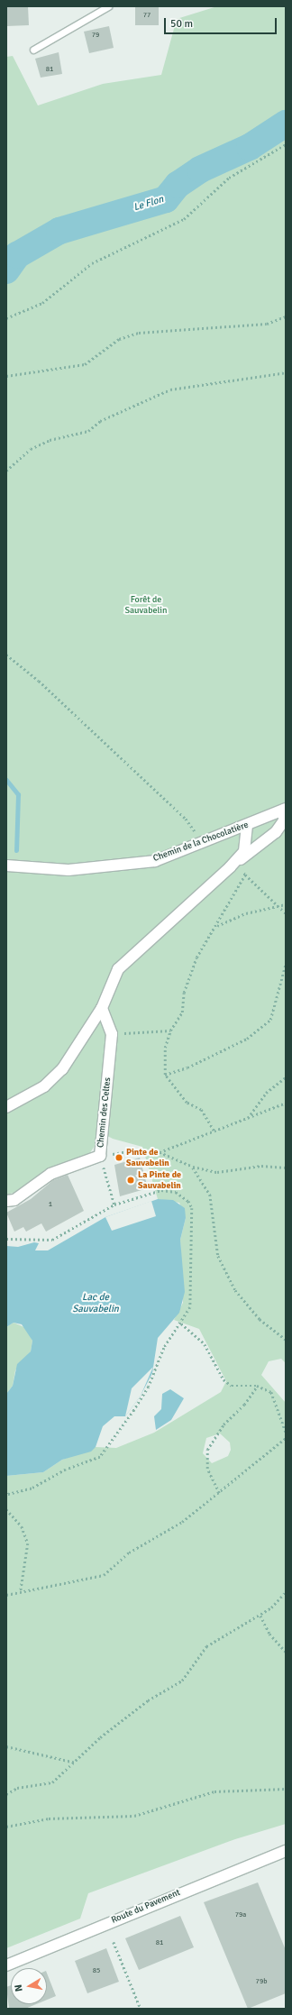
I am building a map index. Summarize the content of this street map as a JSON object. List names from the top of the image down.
{
  "streets": {
    "street": ["Chemin de la Chocolatière", "Chemin des Celtes", "Route du Pavement"]
  },
  "water": ["Le Flon", "Lac de Sauvabelin"],
  "parks": ["Forêt de Sauvabelin"],
  "places": ["Pinte de Sauvabelin", "La Pinte de Sauvabelin"],
  "house_numbers": [
    "77",
    "79",
    "81",
    "1",
    "79a",
    "81",
    "85",
    "79b"
  ],
  "scale_bar": "50 m",
  "north": "left"
}
